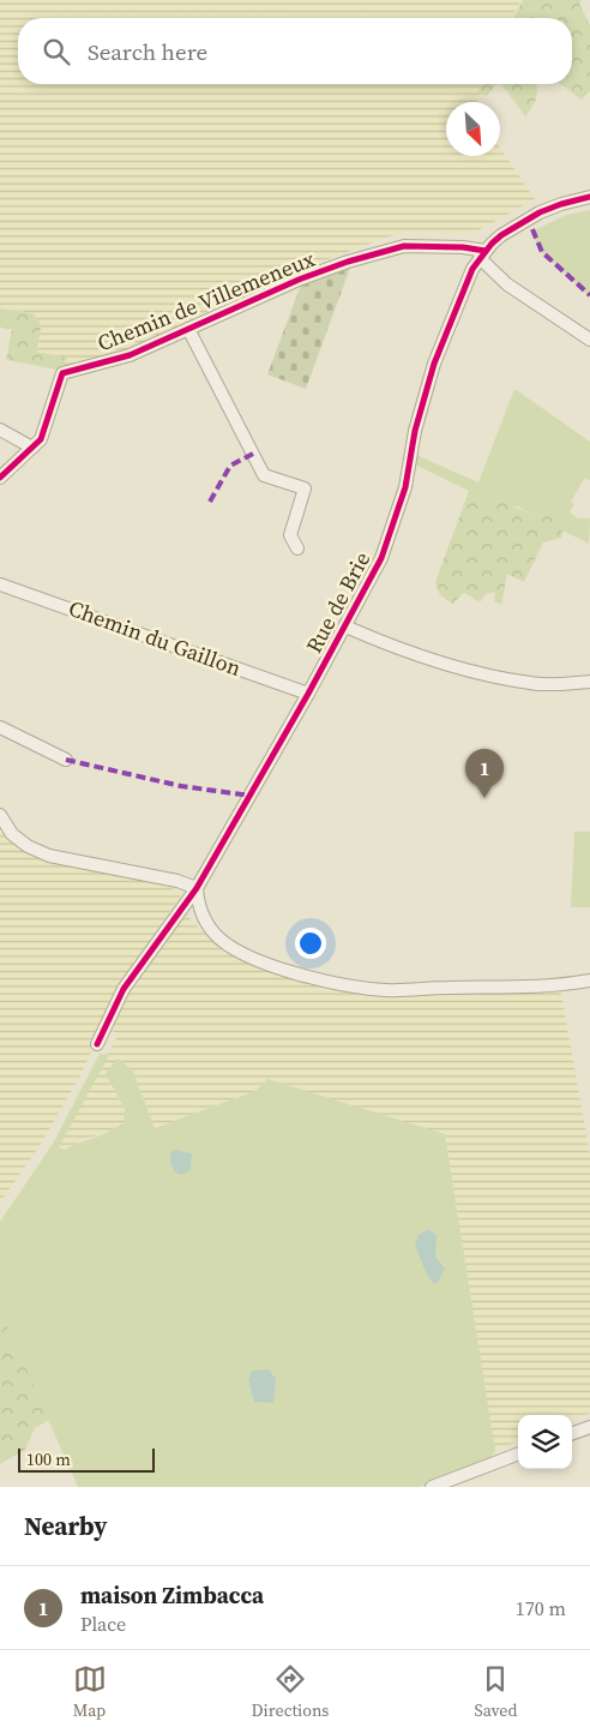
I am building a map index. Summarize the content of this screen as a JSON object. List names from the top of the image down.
{
  "streets": {
    "street": ["Chemin de Villemeneux", "Rue de Brie", "Chemin du Gaillon"]
  },
  "crossings": [
    ["Chemin de Villemeneux", "Rue de Brie"],
    ["Rue de Brie", "Chemin du Gaillon"]
  ],
  "scale_bar": "100 m",
  "north": "bottom right",
  "page": {
    "search": "Search here",
    "pins": "1",
    "scale": "100 m",
    "heading": "Nearby",
    "list": [
      {
        "mark": "1",
        "name": "maison Zimbacca",
        "note": "Place",
        "value": "170 m"
      }
    ],
    "nav": ["Map", "Directions", "Saved"]
  }
}
